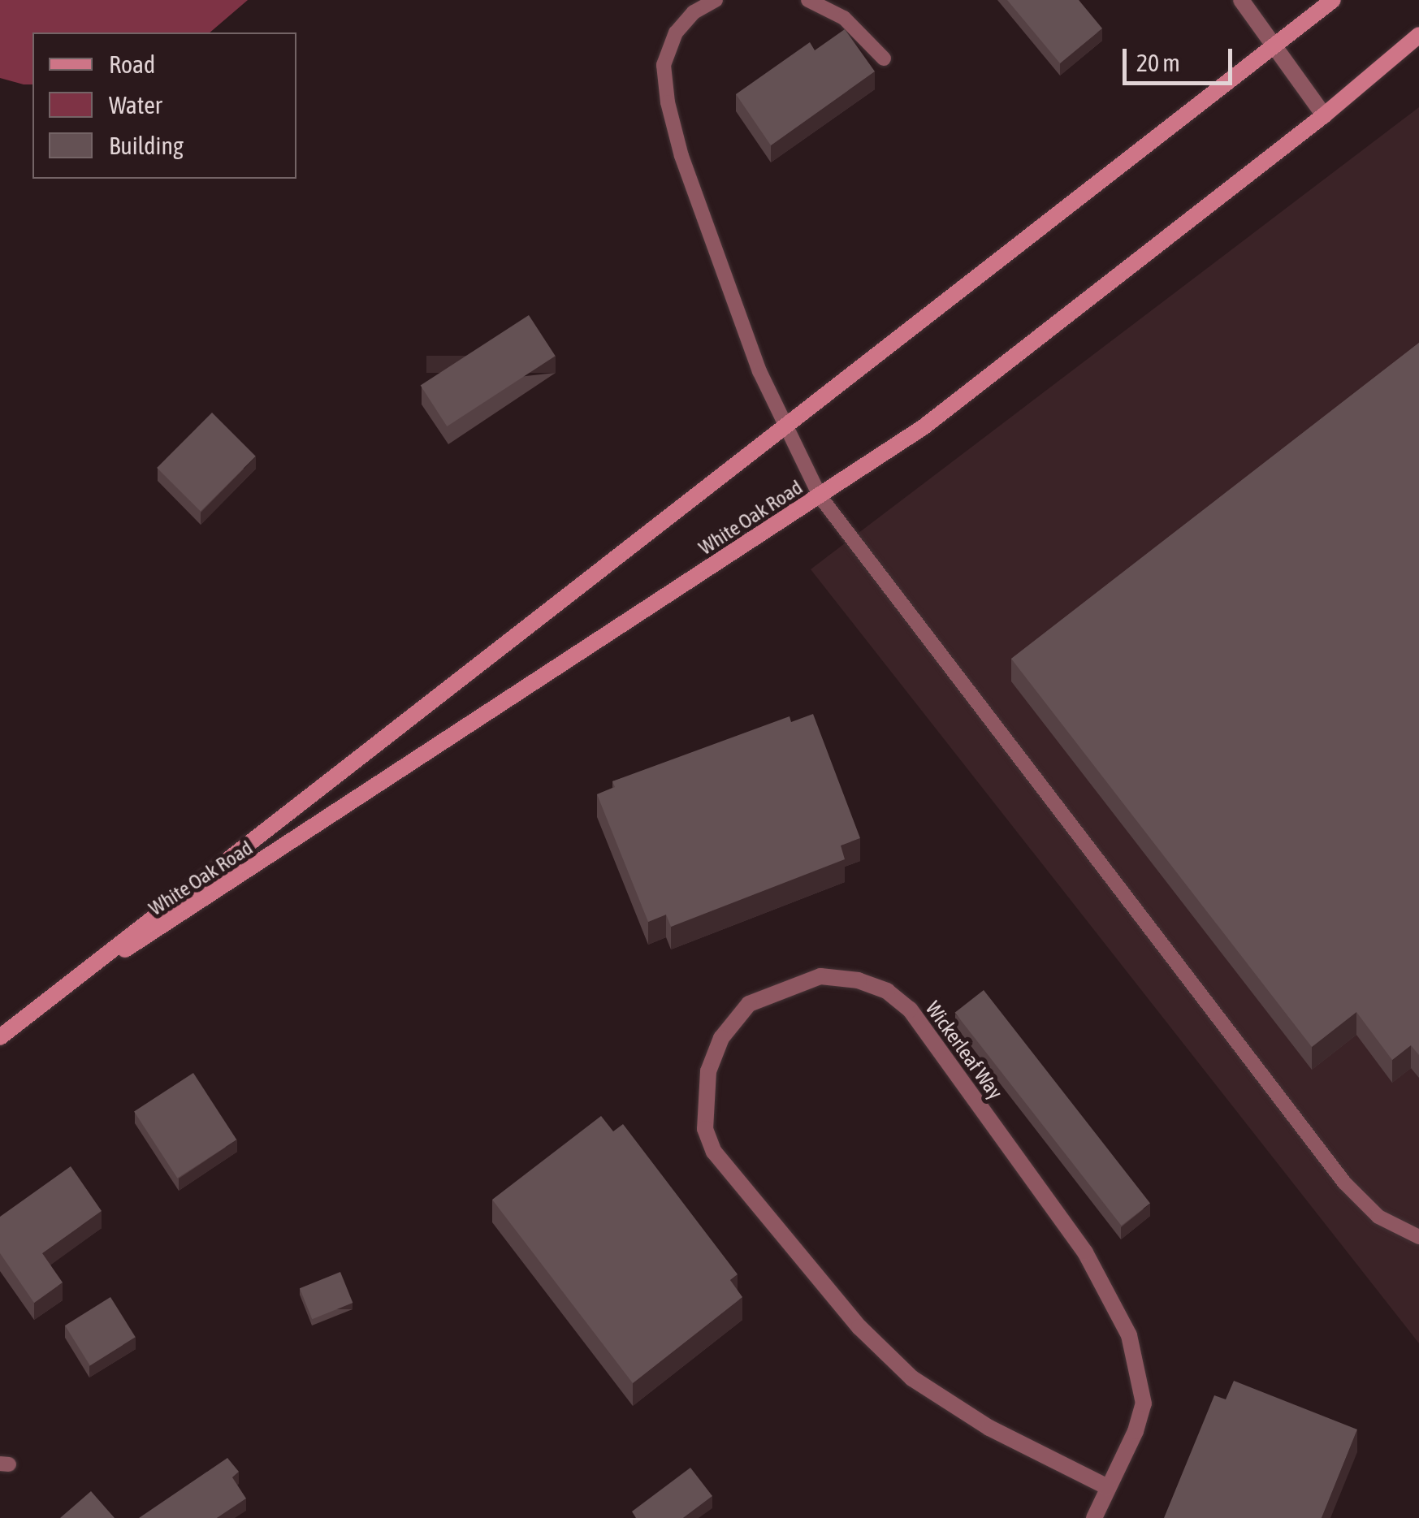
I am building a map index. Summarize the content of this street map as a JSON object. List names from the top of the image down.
{
  "streets": {
    "street": ["White Oak Road", "Wickerleaf Way"]
  },
  "legend": ["Road", "Water", "Building"],
  "scale_bar": "20 m"
}
